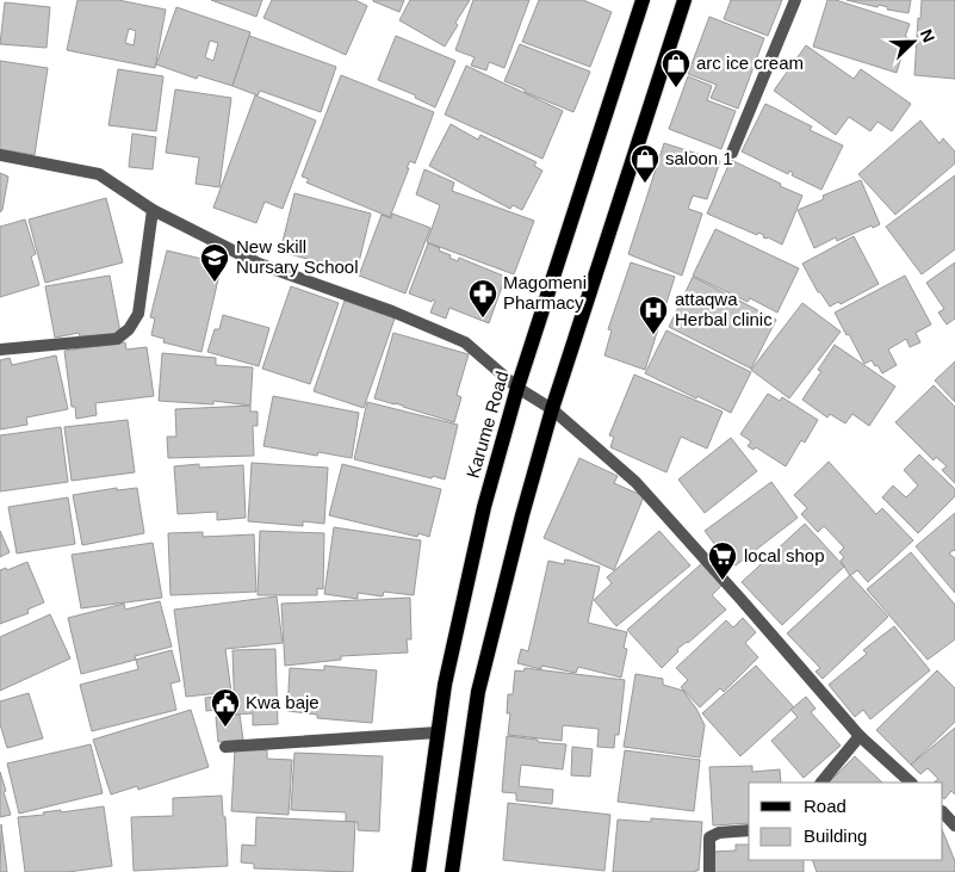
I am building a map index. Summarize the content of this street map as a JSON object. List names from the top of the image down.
{
  "streets": {
    "main road": ["Karume Road"]
  },
  "places": {
    "shop": ["arc ice cream", "saloon 1"],
    "school or university": ["New skill Nursary School"],
    "pharmacy": ["Magomeni Pharmacy"],
    "hospital": ["attaqwa Herbal clinic"],
    "supermarket": ["local shop"],
    "public building": ["Kwa baje"]
  },
  "legend": ["Road", "Building"],
  "north": "top right"
}
